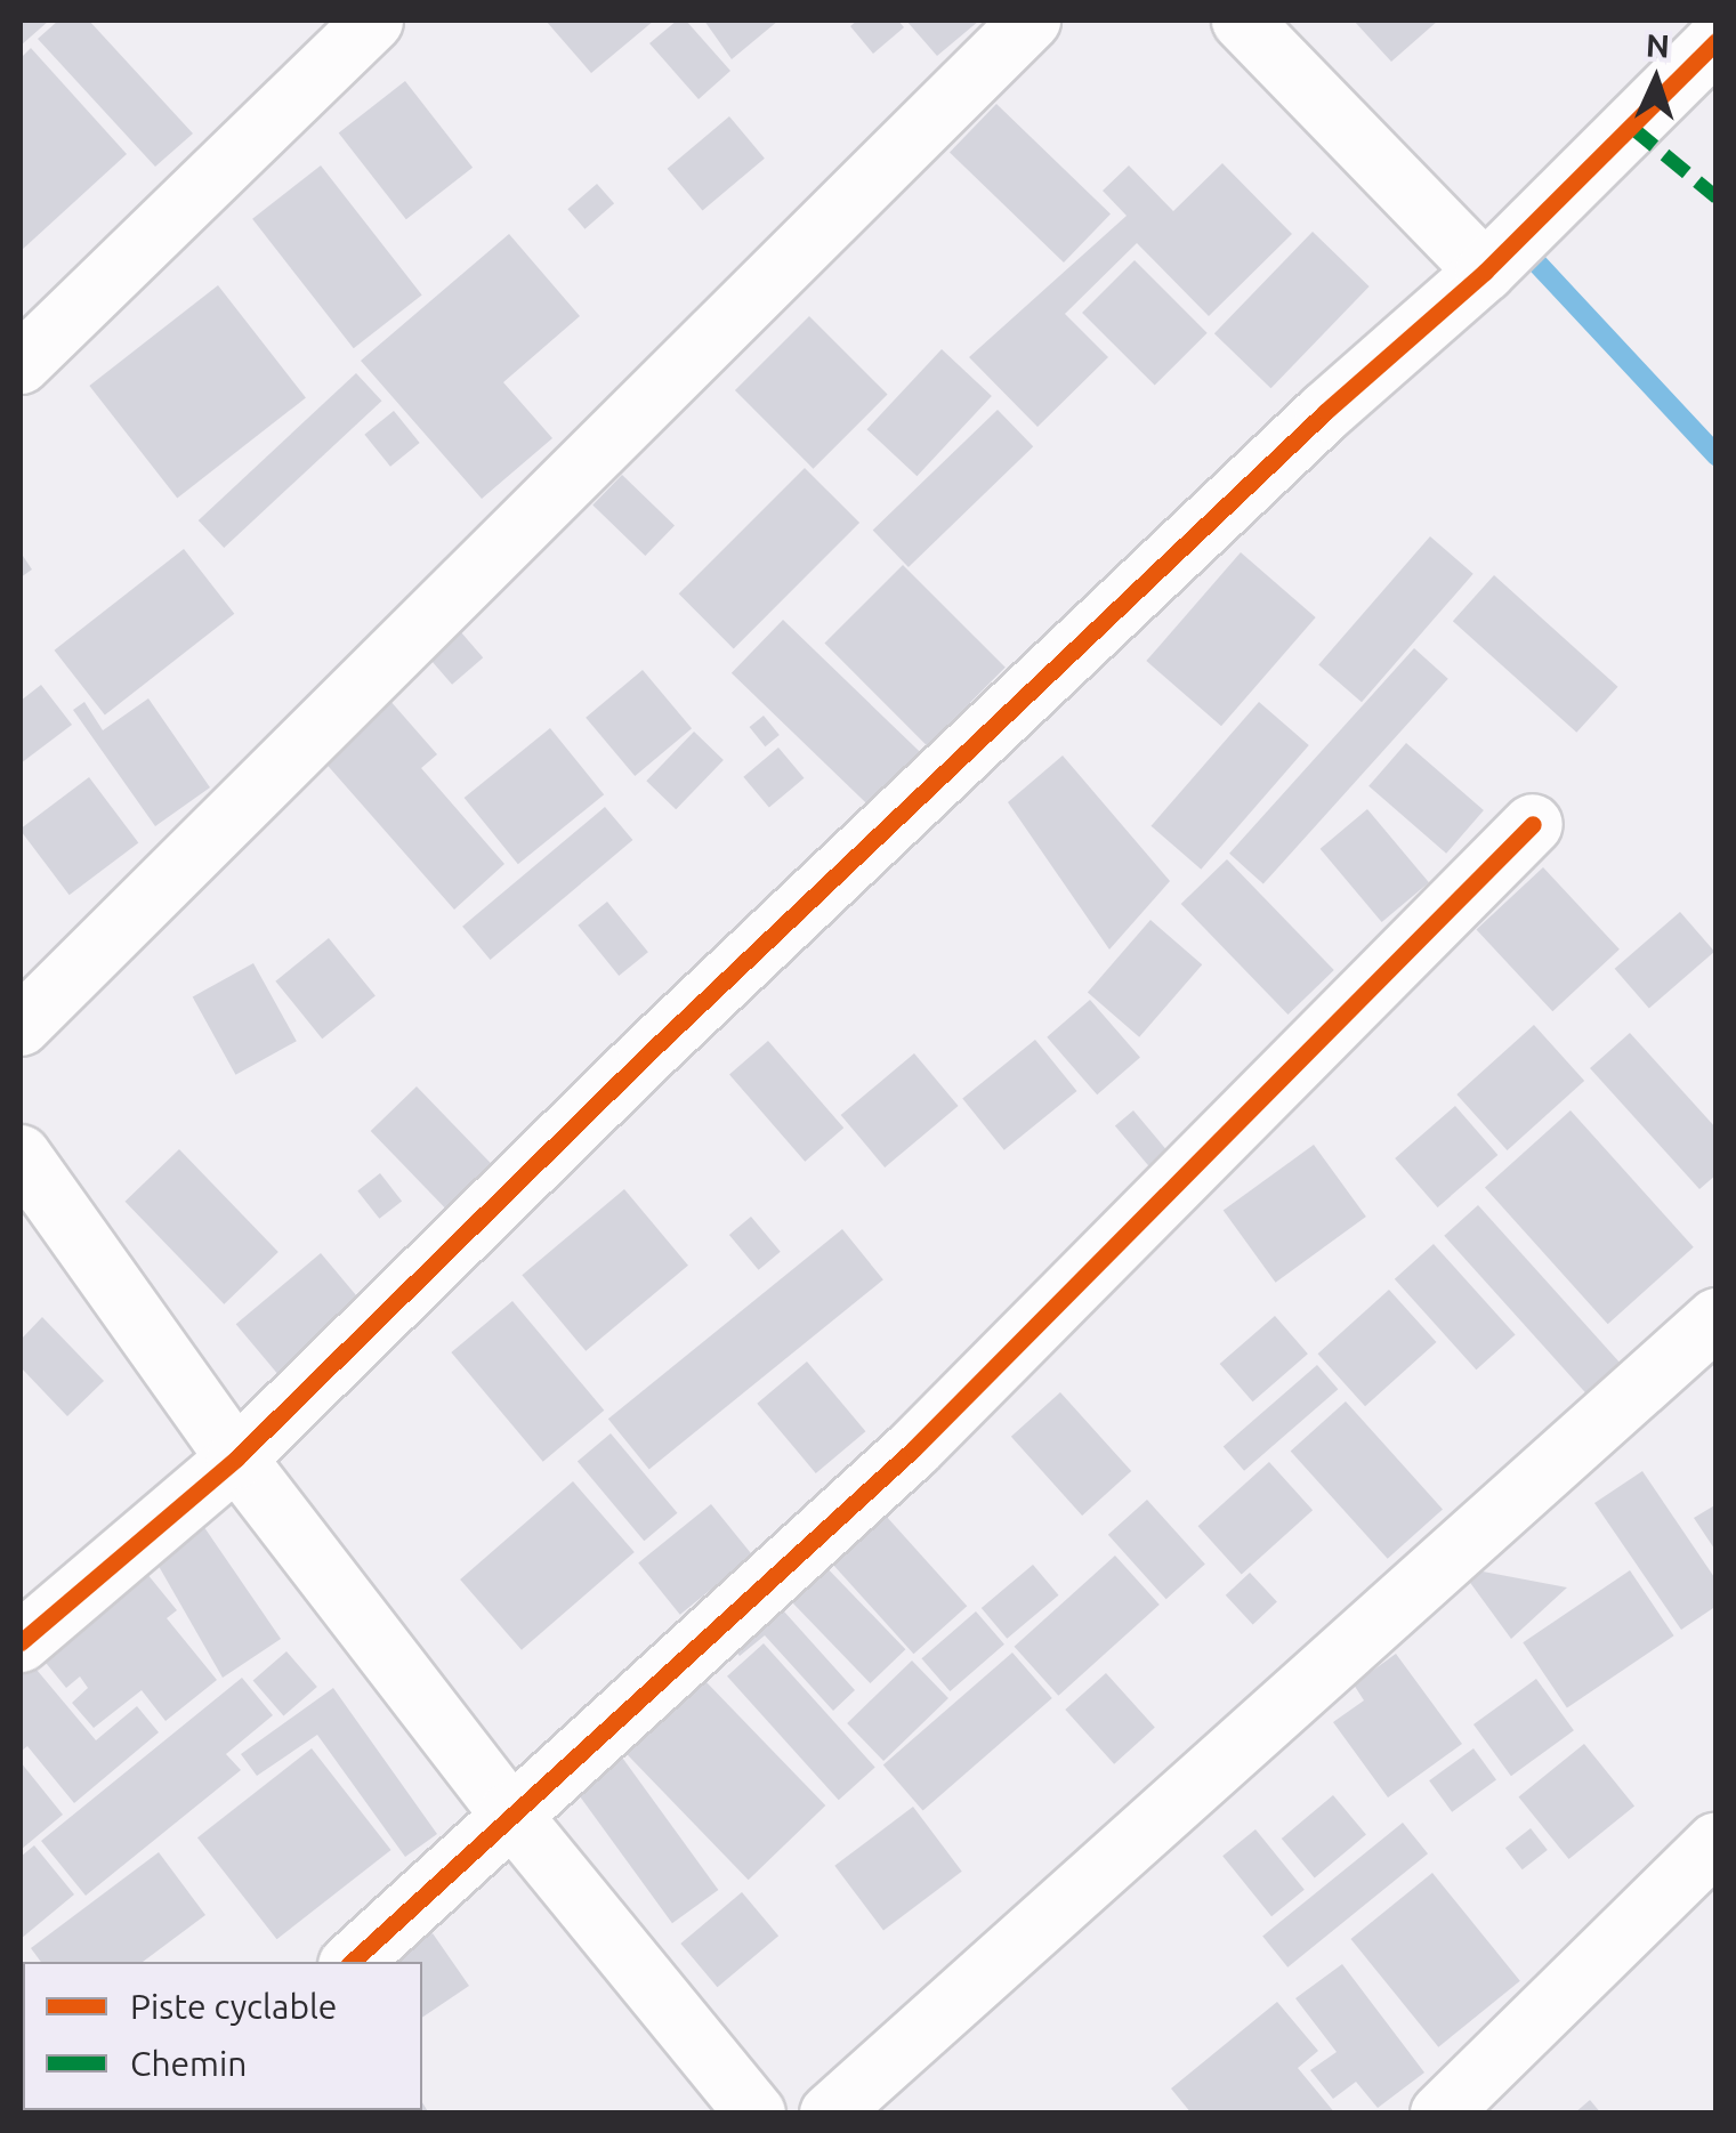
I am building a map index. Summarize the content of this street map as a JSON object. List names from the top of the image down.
{
  "legend": ["Piste cyclable", "Chemin"],
  "north": "top"
}
